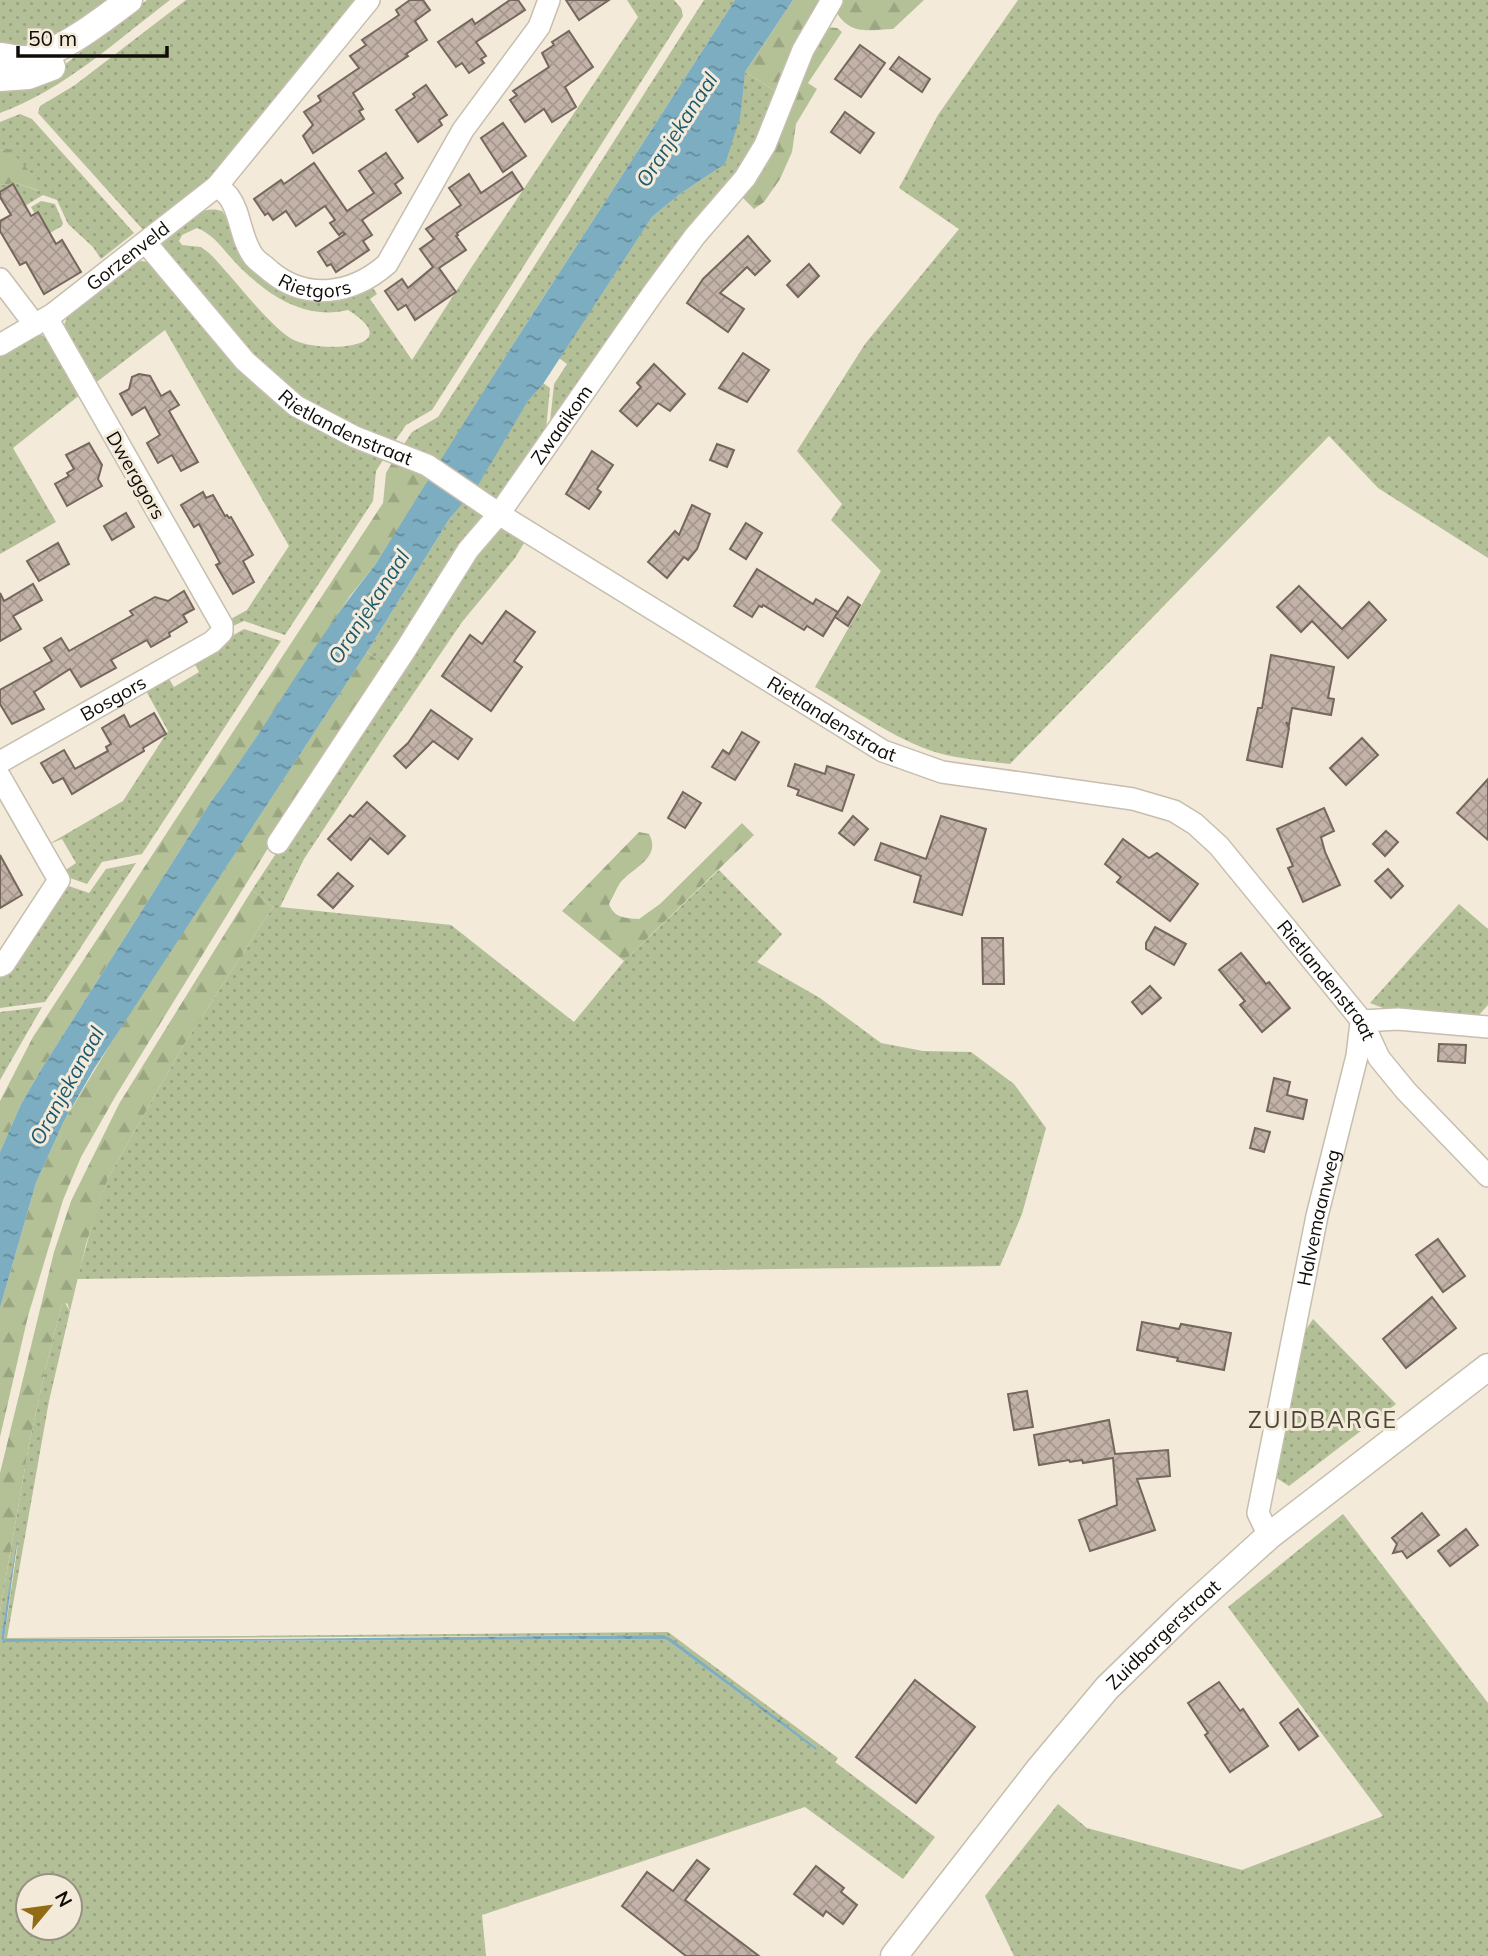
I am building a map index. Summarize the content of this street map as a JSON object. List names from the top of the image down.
{
  "streets": {
    "street": [
      "Gorzenveld",
      "Rietgors",
      "Zwaaikom",
      "Rietlandenstraat",
      "Dwerggors",
      "Bosgors",
      "Halvemaanweg",
      "Zuidbargerstraat"
    ]
  },
  "crossings": [
    ["Gorzenveld", "Rietgors"],
    ["Gorzenveld", "Rietlandenstraat"],
    ["Gorzenveld", "Dwerggors"],
    ["Zwaaikom", "Rietlandenstraat"],
    ["Rietlandenstraat", "Halvemaanweg"],
    ["Dwerggors", "Bosgors"],
    ["Halvemaanweg", "Zuidbargerstraat"]
  ],
  "districts": ["ZUIDBARGE"],
  "water": ["Oranjekanaal"],
  "scale_bar": "50 m",
  "north": "top right"
}
